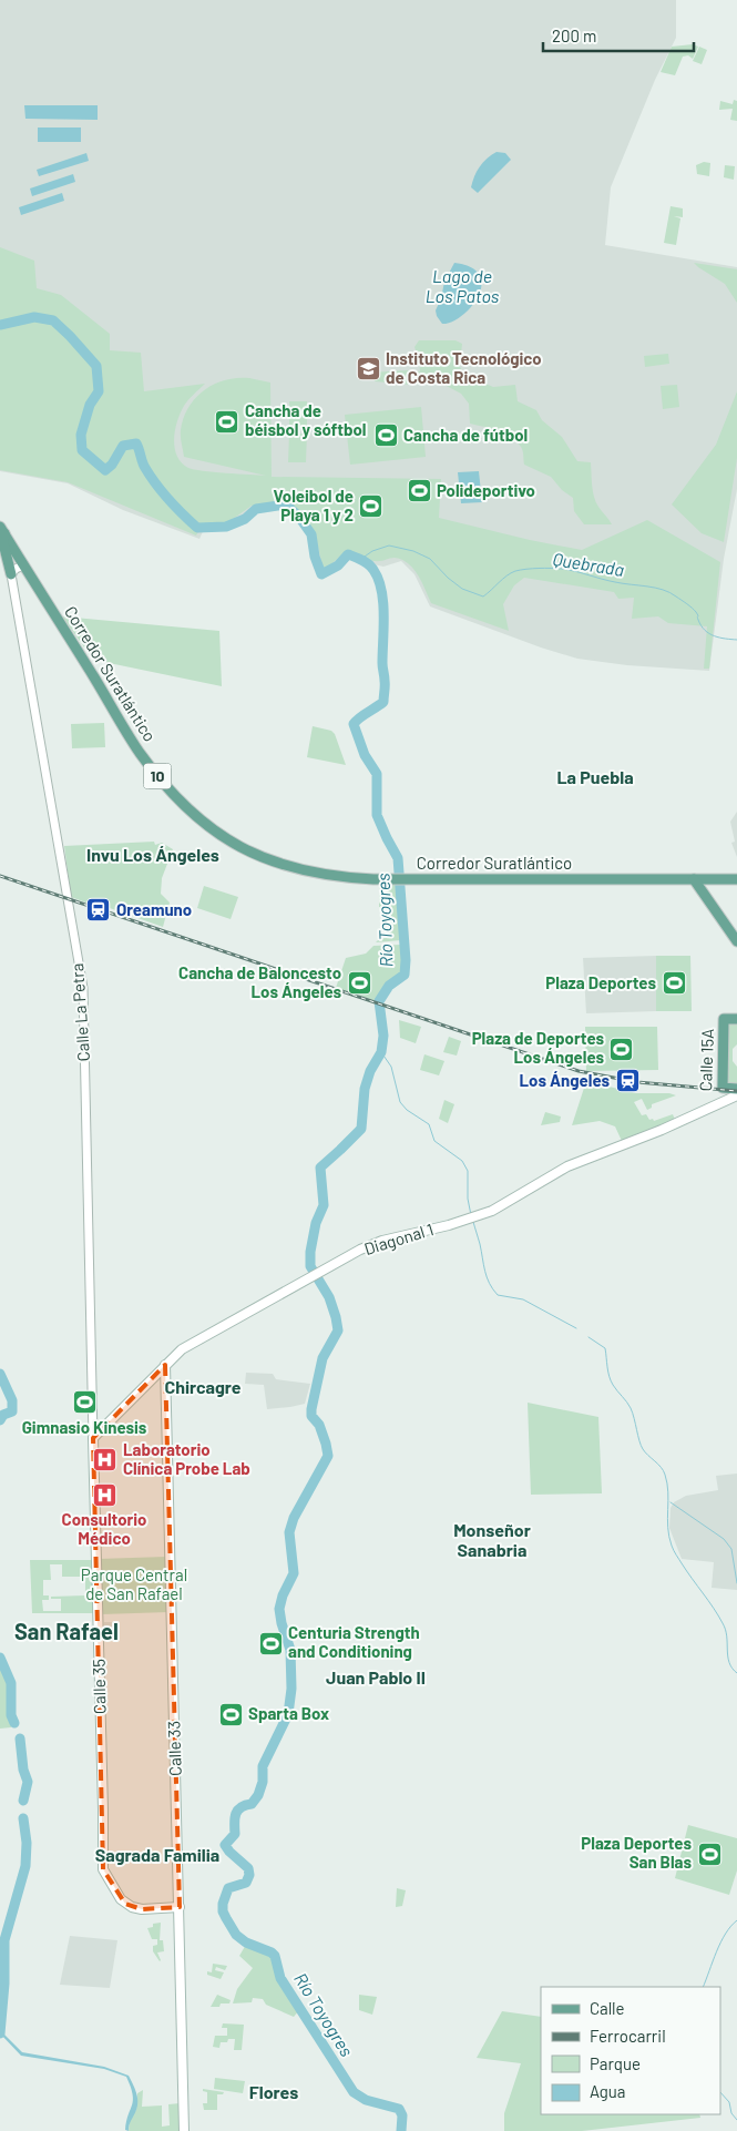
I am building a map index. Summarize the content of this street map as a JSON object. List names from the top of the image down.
{
  "streets": {
    "main road": [
      "Corredor Suratlántico",
      "10",
      "Calle 15A",
      "Diagonal 1",
      "Calle 35",
      "Calle 33"
    ],
    "street": ["Calle La Petra"]
  },
  "crossings": [
    ["Corredor Suratlántico", "10"],
    ["Calle La Petra", "Diagonal 1"],
    ["Calle La Petra", "Calle 35"],
    ["Calle 15A", "Diagonal 1"],
    ["Diagonal 1", "Calle 35"],
    ["Diagonal 1", "Calle 33"],
    ["Calle 35", "Calle 33"]
  ],
  "districts": [
    "La Puebla",
    "Invu Los Ángeles",
    "Chircagre",
    "Monseñor Sanabria",
    "San Rafael",
    "Juan Pablo II",
    "Sagrada Familia",
    "Flores"
  ],
  "water": ["Lago de Los Patos", "Quebrada", "Río Toyogres"],
  "parks": ["Parque Central de San Rafael"],
  "places": {
    "school or university": ["Instituto Tecnológico de Costa Rica"],
    "sports": [
      "Cancha de béisbol y sóftbol",
      "Cancha de fútbol",
      "Polideportivo",
      "Voleibol de Playa 1 y 2",
      "Cancha de Baloncesto Los Ángeles",
      "Plaza Deportes",
      "Plaza de Deportes Los Ángeles",
      "Gimnasio Kinesis",
      "Centuria Strength and Conditioning",
      "Sparta Box",
      "Plaza Deportes San Blas"
    ],
    "station": ["Oreamuno", "Los Ángeles"],
    "hospital": ["Laboratorio Clínica Probe Lab", "Consultorio Médico"]
  },
  "legend": [
    "Calle",
    "Ferrocarril",
    "Parque",
    "Agua"
  ],
  "scale_bar": "200 m"
}
